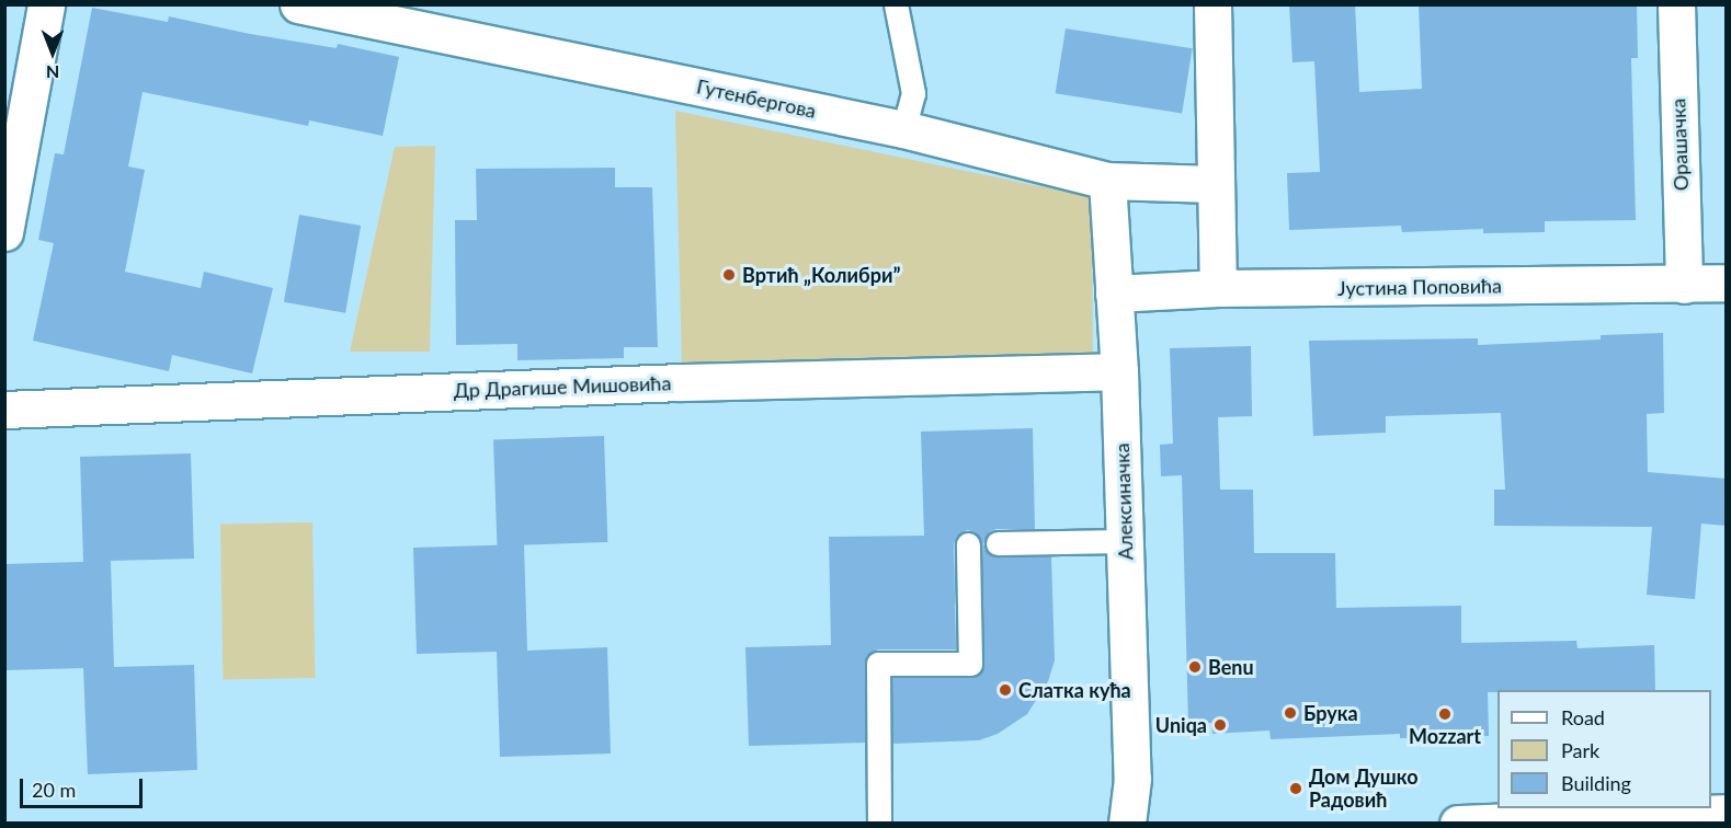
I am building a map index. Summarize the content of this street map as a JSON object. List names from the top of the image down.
{
  "streets": {
    "street": [
      "Гутенбергова",
      "Орашачка",
      "Јустина Поповића",
      "Др Драгише Мишовића",
      "Алексиначка"
    ]
  },
  "crossings": [
    ["Гутенбергова", "Алексиначка"],
    ["Орашачка", "Јустина Поповића"],
    ["Јустина Поповића", "Алексиначка"],
    ["Др Драгише Мишовића", "Алексиначка"]
  ],
  "places": [
    "Вртић „Колибри”",
    "Benu",
    "Слатка кућа",
    "Брука",
    "Mozzart",
    "Uniqa",
    "Дом Душко Радовић"
  ],
  "legend": ["Road", "Park", "Building"],
  "scale_bar": "20 m",
  "north": "bottom"
}
